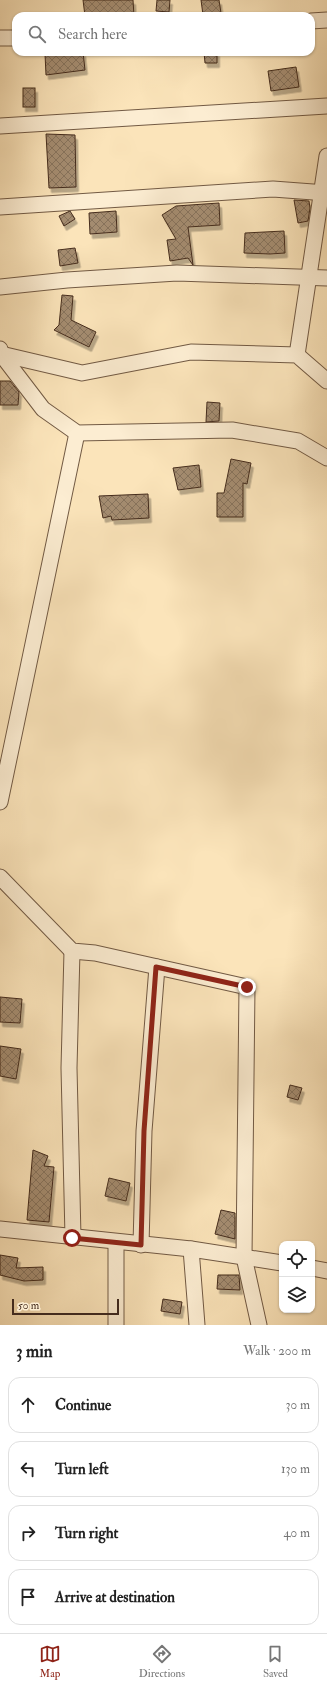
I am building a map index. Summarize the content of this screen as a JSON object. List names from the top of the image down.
{
  "scale_bar": "50 m",
  "page": {
    "search": "Search here",
    "scale": "50 m",
    "heading": ["3 min", "Walk · 200 m"],
    "list": [
      ["Continue", "30 m"],
      ["Turn left", "130 m"],
      ["Turn right", "40 m"],
      "Arrive at destination"
    ],
    "nav": ["Map", "Directions", "Saved"]
  }
}
